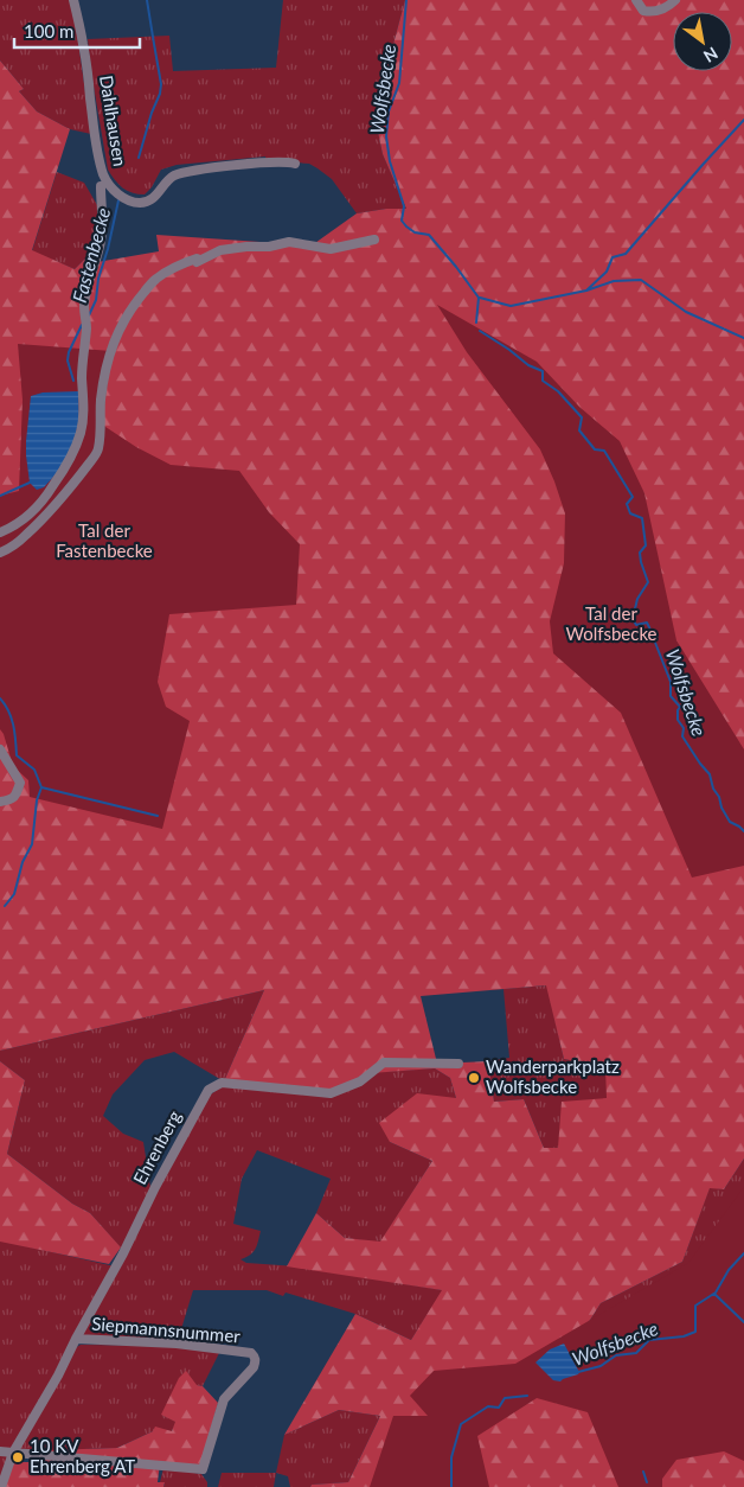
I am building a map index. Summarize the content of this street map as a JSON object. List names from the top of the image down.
{
  "streets": {
    "street": ["Dahlhausen", "Ehrenberg", "Siepmannsnummer"]
  },
  "crossings": [
    ["Ehrenberg", "Siepmannsnummer"]
  ],
  "water": ["Wolfsbecke", "Fastenbecke"],
  "parks": ["Tal der Fastenbecke", "Tal der Wolfsbecke"],
  "places": ["Wanderparkplatz Wolfsbecke", "10 KV Ehrenberg AT"],
  "scale_bar": "100 m",
  "north": "bottom right"
}
